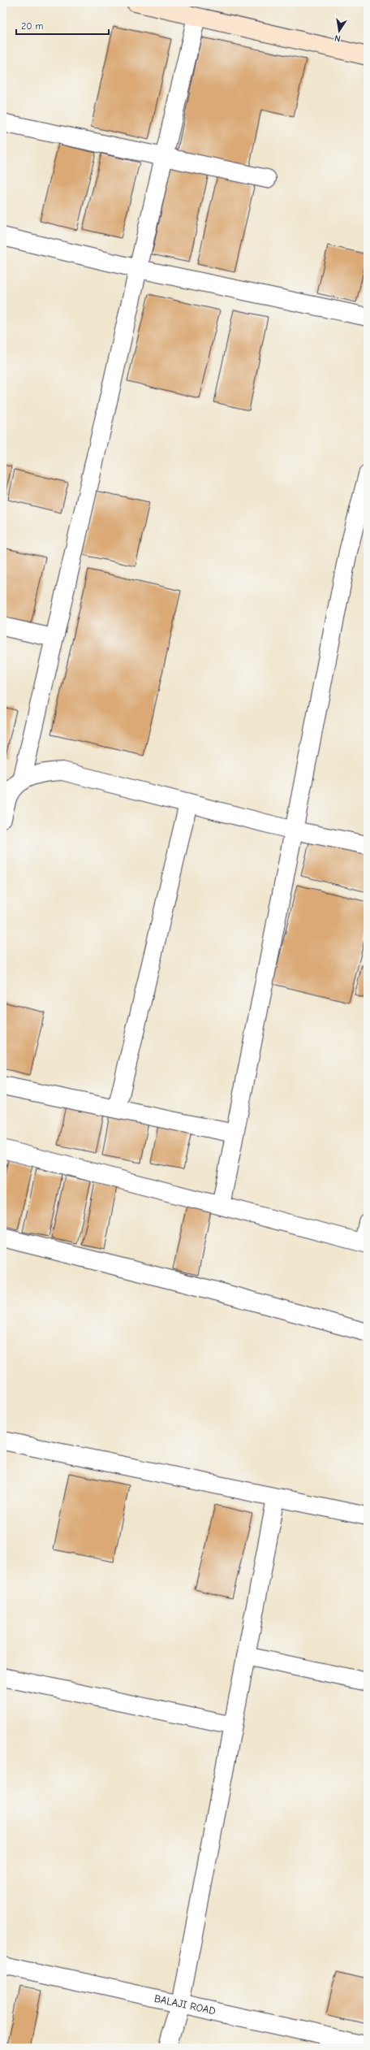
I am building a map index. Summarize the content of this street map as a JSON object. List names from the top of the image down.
{
  "streets": {
    "street": ["BALAJI ROAD"]
  },
  "scale_bar": "20 m",
  "north": "bottom"
}
